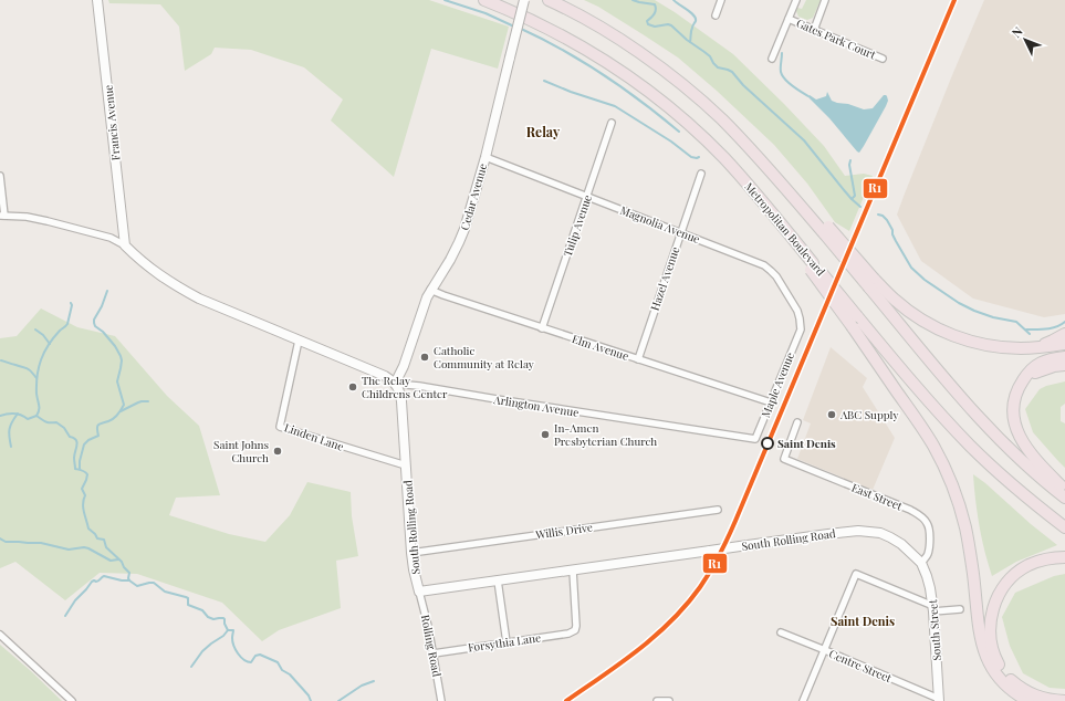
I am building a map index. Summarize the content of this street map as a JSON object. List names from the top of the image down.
{
  "streets": {
    "highway": ["Metropolitan Boulevard"],
    "street": [
      "Gates Park Court",
      "Francis Avenue",
      "Cedar Avenue",
      "Magnolia Avenue",
      "Tulip Avenue",
      "Hazel Avenue",
      "Elm Avenue",
      "Maple Avenue",
      "Arlington Avenue",
      "Linden Lane",
      "East Street",
      "South Rolling Road",
      "Willis Drive",
      "South Street",
      "Forsythia Lane",
      "Rolling Road",
      "Centre Street"
    ]
  },
  "crossings": [
    ["Cedar Avenue", "Magnolia Avenue"],
    ["Cedar Avenue", "Elm Avenue"],
    ["Cedar Avenue", "Arlington Avenue"],
    ["Cedar Avenue", "South Rolling Road"],
    ["Magnolia Avenue", "Tulip Avenue"],
    ["Magnolia Avenue", "Hazel Avenue"],
    ["Magnolia Avenue", "Maple Avenue"],
    ["Tulip Avenue", "Elm Avenue"],
    ["Hazel Avenue", "Elm Avenue"],
    ["Elm Avenue", "Maple Avenue"],
    ["Maple Avenue", "Arlington Avenue"],
    ["Arlington Avenue", "South Rolling Road"],
    ["Linden Lane", "South Rolling Road"],
    ["East Street", "South Rolling Road"],
    ["East Street", "South Street"],
    ["South Rolling Road", "Willis Drive"],
    ["South Rolling Road", "South Street"],
    ["South Rolling Road", "Forsythia Lane"],
    ["South Rolling Road", "Rolling Road"],
    ["South Street", "Centre Street"],
    ["Forsythia Lane", "Rolling Road"]
  ],
  "districts": ["Relay", "Saint Denis"],
  "places": [
    "Catholic Community at Relay",
    "The Relay Childrens Center",
    "ABC Supply",
    "In-Amen Presbyterian Church",
    "Saint Denis",
    "Saint Johns Church"
  ],
  "lines": ["transit line R1"],
  "north": "top left"
}
